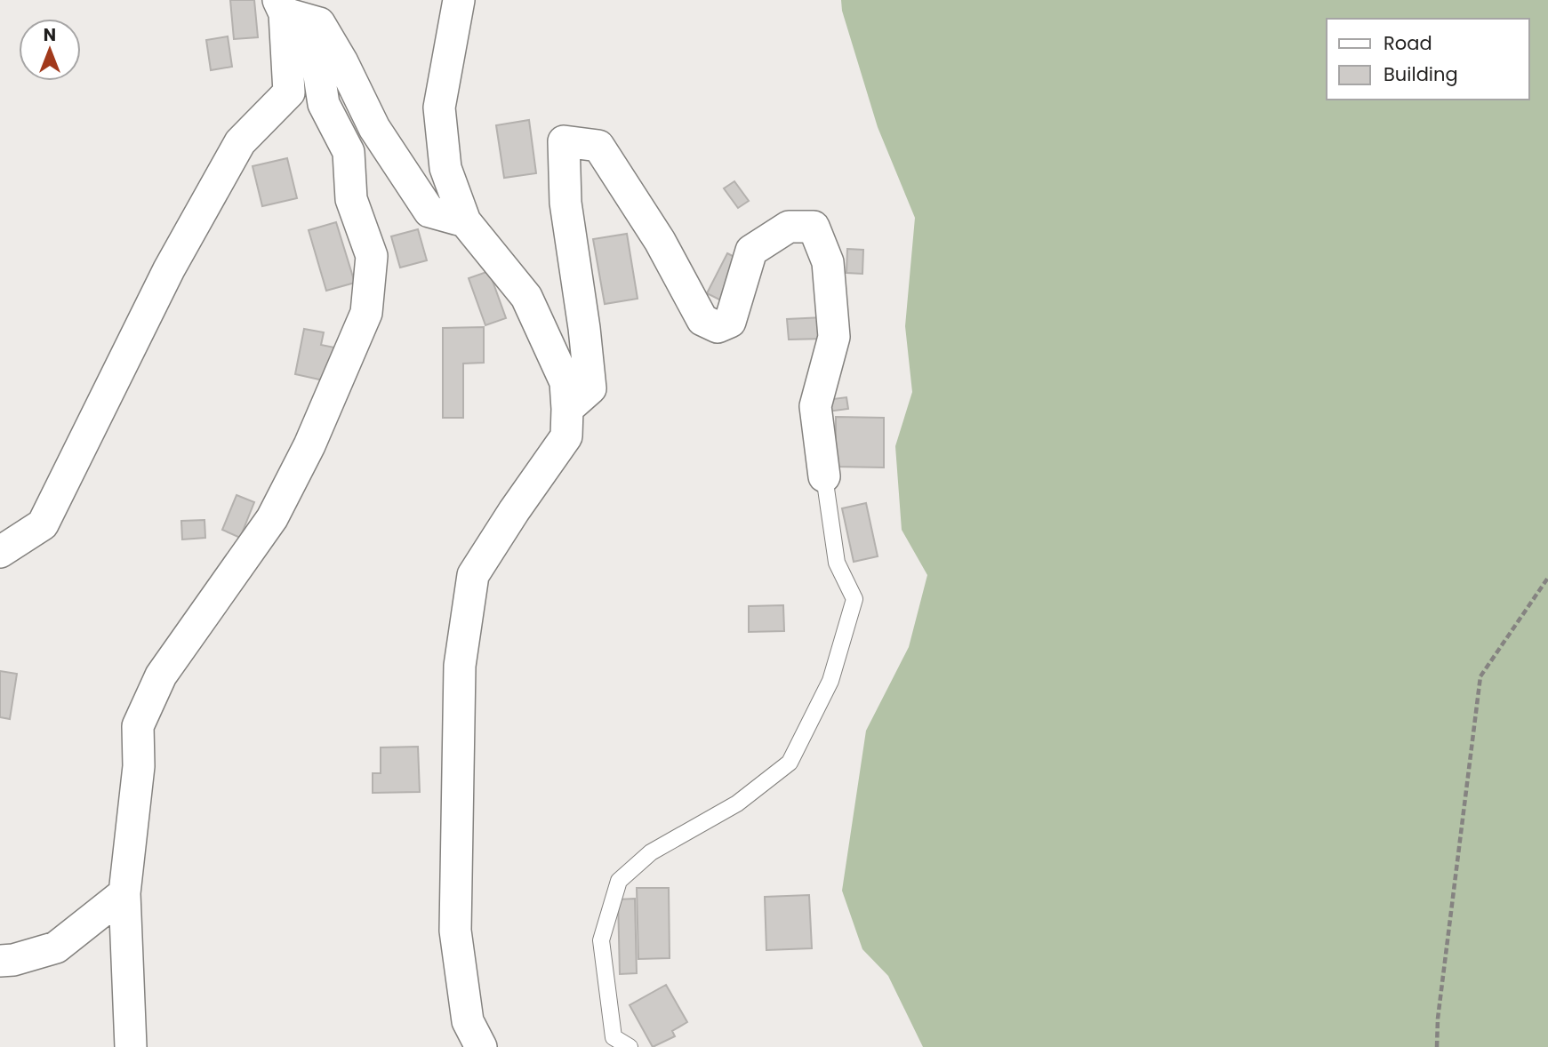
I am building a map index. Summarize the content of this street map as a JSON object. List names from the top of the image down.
{
  "legend": ["Road", "Building"],
  "north": "top"
}
